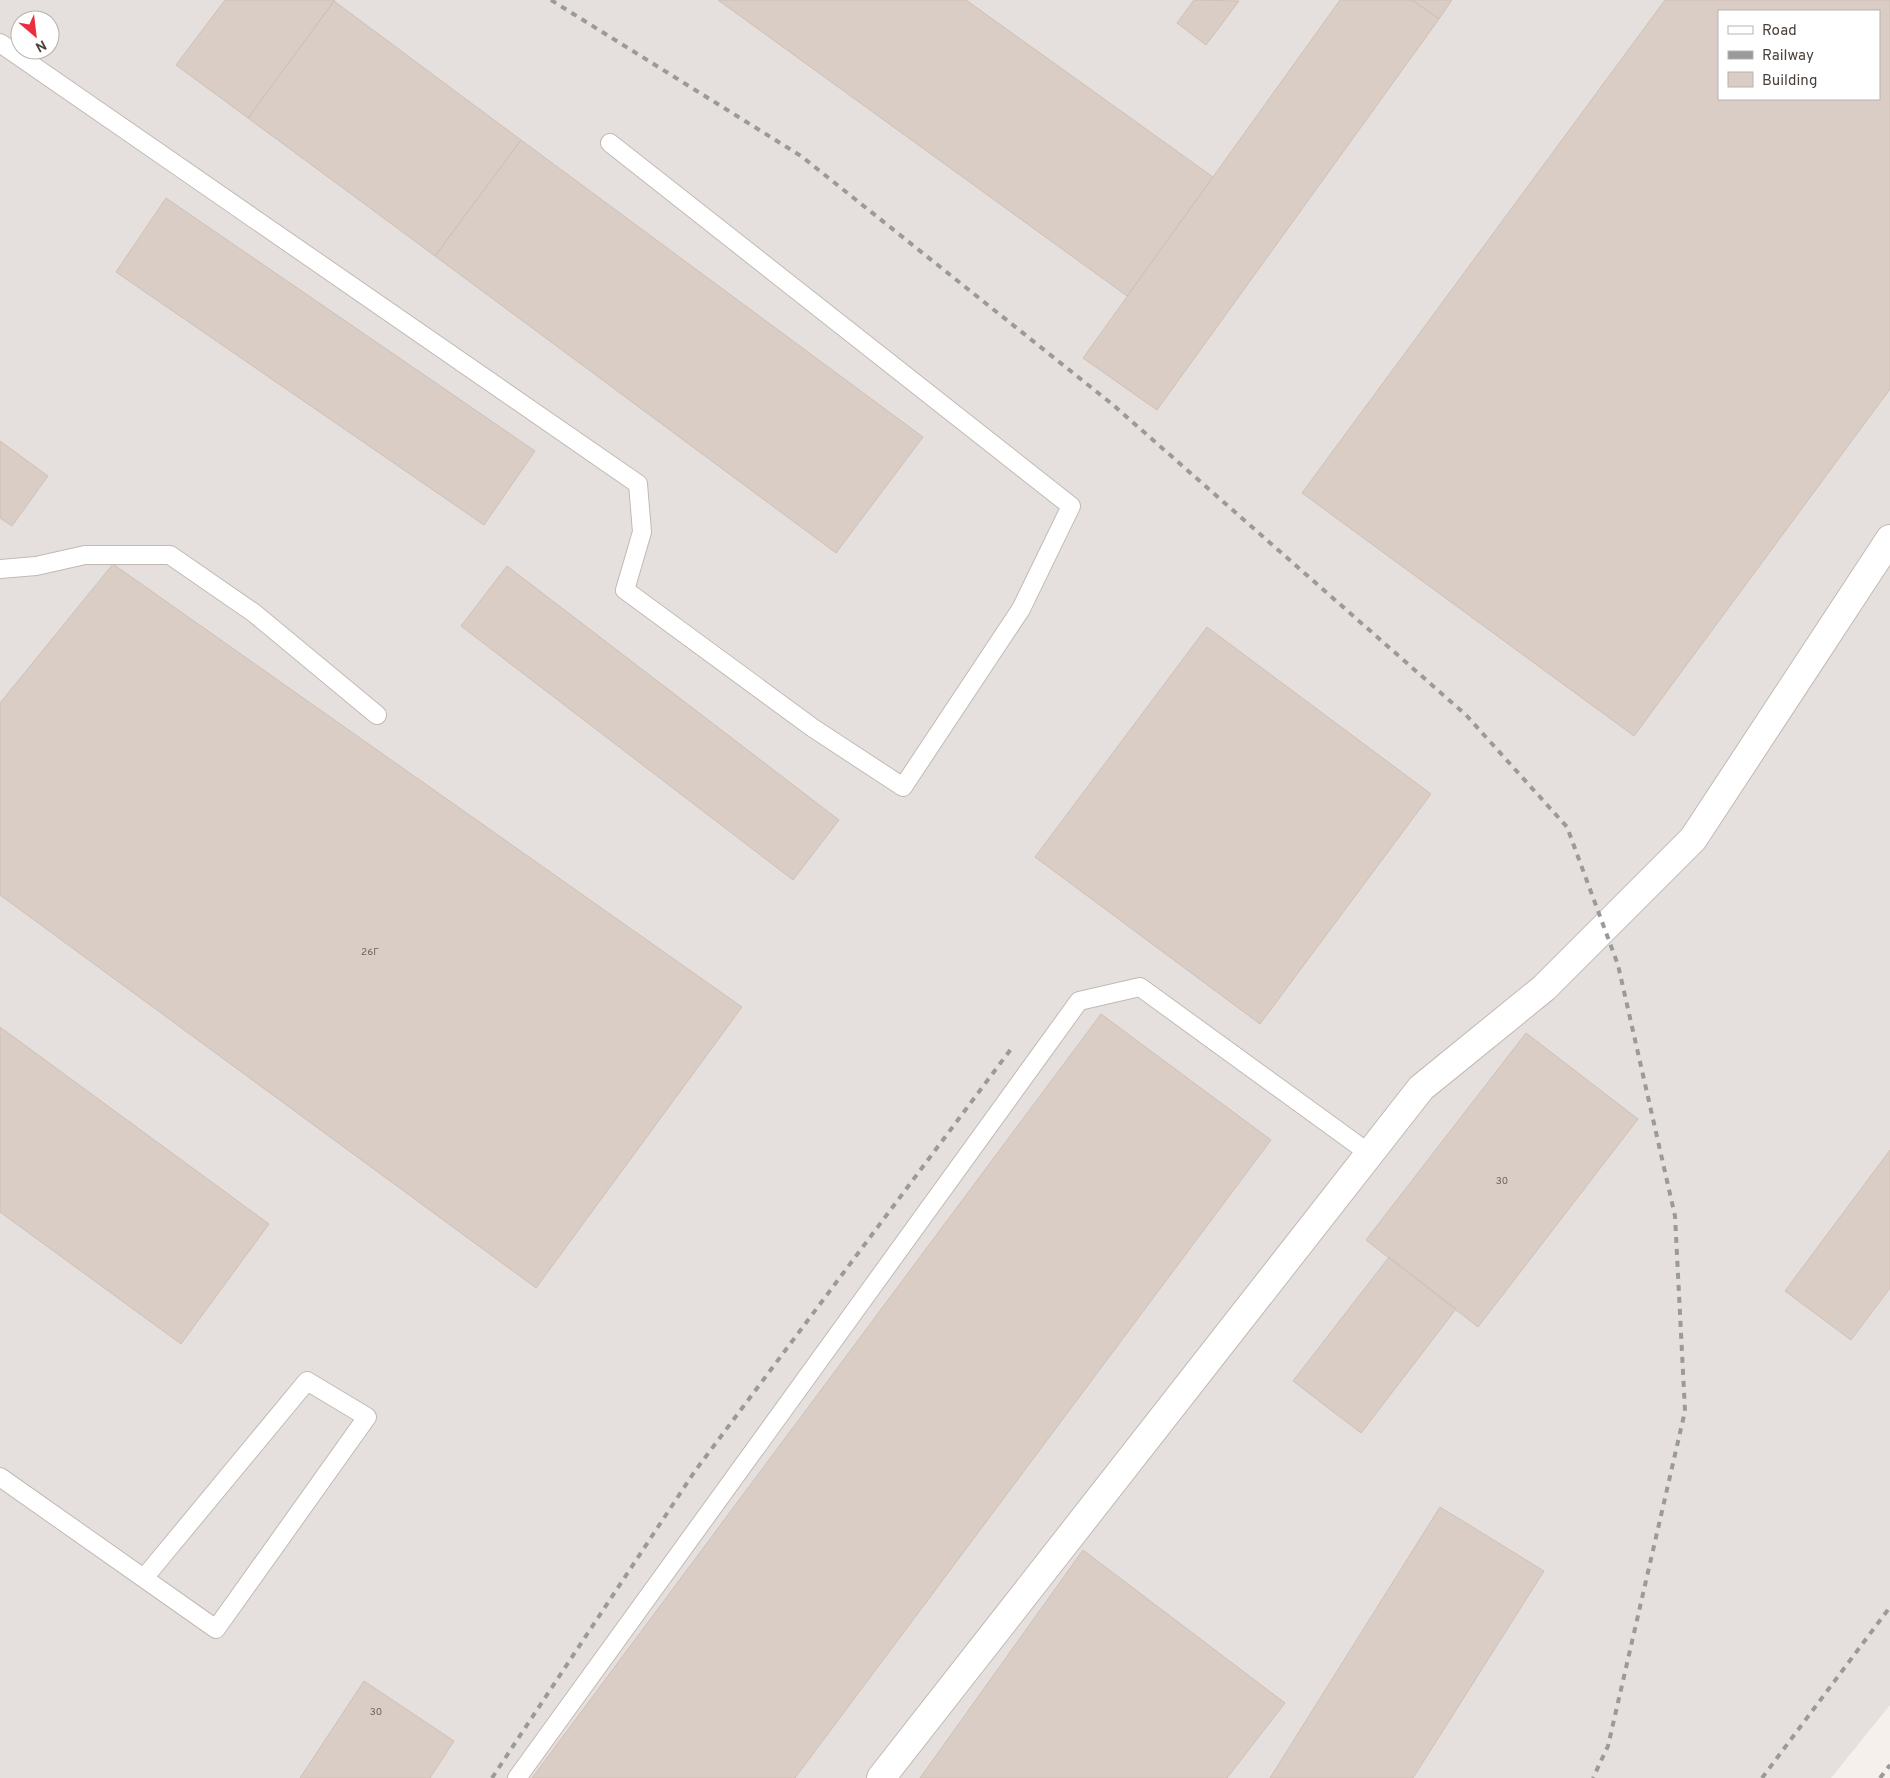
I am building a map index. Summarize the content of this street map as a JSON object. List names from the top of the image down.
{
  "house_numbers": ["26Г", "30", "30"],
  "legend": ["Road", "Railway", "Building"],
  "north": "bottom right"
}
